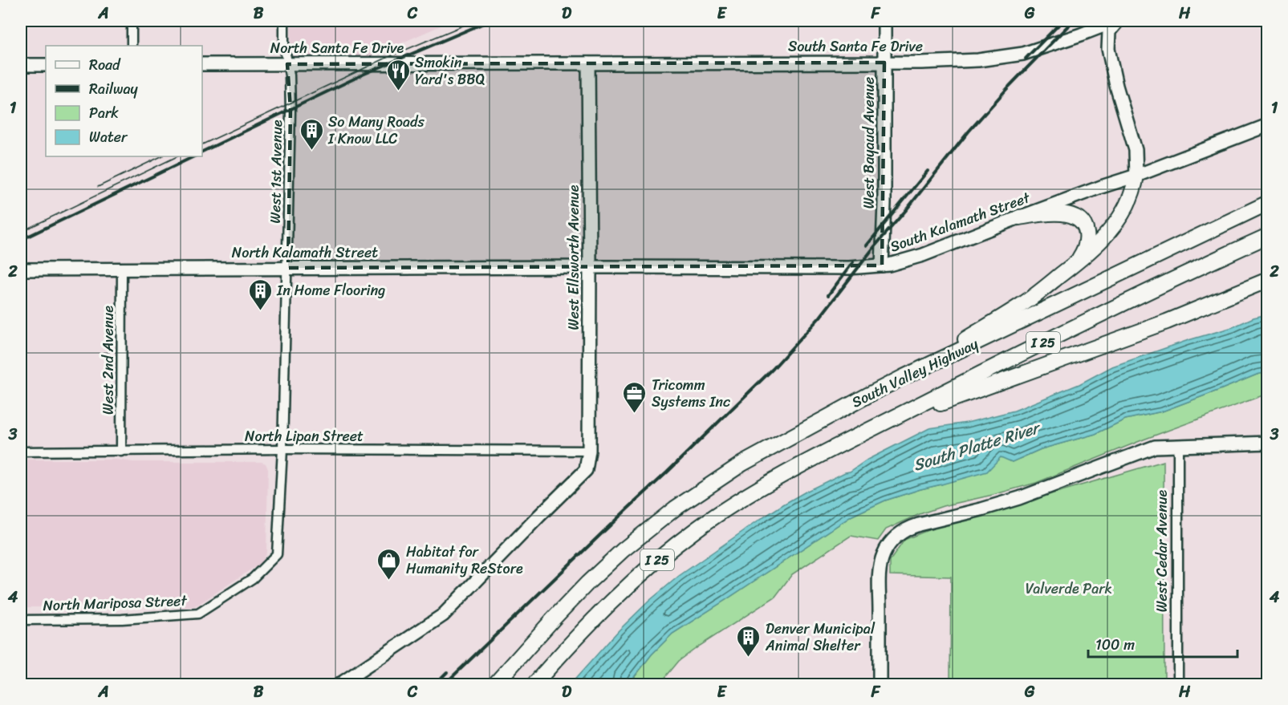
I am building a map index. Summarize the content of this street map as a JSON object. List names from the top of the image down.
{
  "streets": {
    "highway": ["I 25", "South Valley Highway"],
    "main road": [
      "South Santa Fe Drive",
      "North Santa Fe Drive",
      "West Bayaud Avenue",
      "South Kalamath Street",
      "North Kalamath Street",
      "West Ellsworth Avenue"
    ],
    "street": [
      "West 1st Avenue",
      "West 2nd Avenue",
      "North Lipan Street",
      "West Cedar Avenue",
      "North Mariposa Street"
    ]
  },
  "crossings": [
    ["South Santa Fe Drive", "North Santa Fe Drive"],
    ["South Santa Fe Drive", "West Bayaud Avenue"],
    ["South Santa Fe Drive", "West Ellsworth Avenue"],
    ["North Santa Fe Drive", "West 1st Avenue"],
    ["North Santa Fe Drive", "West Ellsworth Avenue"],
    ["West Bayaud Avenue", "South Kalamath Street"],
    ["West 1st Avenue", "North Kalamath Street"],
    ["West 1st Avenue", "North Lipan Street"],
    ["West 1st Avenue", "North Mariposa Street"],
    ["South Kalamath Street", "North Kalamath Street"],
    ["South Kalamath Street", "West Ellsworth Avenue"],
    ["North Kalamath Street", "West Ellsworth Avenue"],
    ["North Kalamath Street", "West 2nd Avenue"],
    ["West Ellsworth Avenue", "North Lipan Street"],
    ["West 2nd Avenue", "North Lipan Street"]
  ],
  "water": ["South Platte River"],
  "parks": ["Valverde Park"],
  "places": {
    "restaurant": ["Smokin Yard's BBQ"],
    "building": ["So Many Roads I Know LLC", "In Home Flooring", "Denver Municipal Animal Shelter"],
    "office": ["Tricomm Systems Inc"],
    "shop": ["Habitat for Humanity ReStore"]
  },
  "legend": [
    "Road",
    "Railway",
    "Park",
    "Water"
  ],
  "scale_bar": "100 m",
  "grid": {
    "columns": [
      "A",
      "B",
      "C",
      "D",
      "E",
      "F",
      "G",
      "H"
    ],
    "rows": [
      "1",
      "2",
      "3",
      "4"
    ]
  }
}
